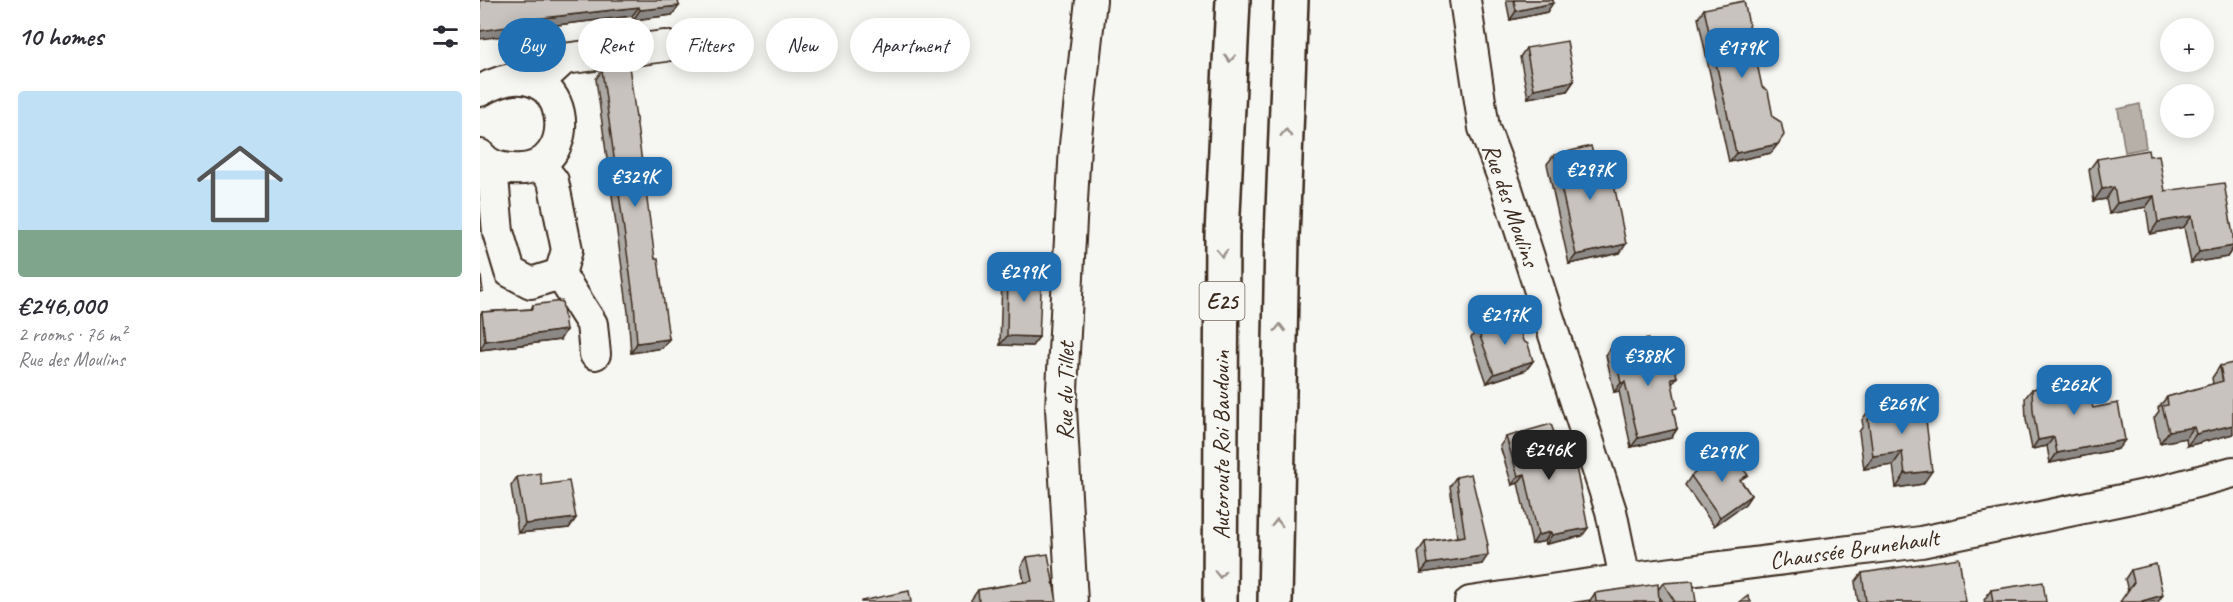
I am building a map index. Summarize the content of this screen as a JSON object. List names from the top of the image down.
{
  "streets": {
    "highway": ["E25", "Autoroute Roi Baudouin"],
    "street": ["Rue des Moulins", "Rue du Tillet", "Chaussée Brunehault"]
  },
  "crossings": [
    ["Rue des Moulins", "Chaussée Brunehault"]
  ],
  "page": {
    "heading": "10 homes",
    "map_buttons": ["+", "−"],
    "chip": [
      "Buy",
      "Rent",
      "Filters",
      "New",
      "Apartment"
    ],
    "price": [
      "€179K",
      "€297K",
      "€329K",
      "€299K",
      "€217K",
      "€388K",
      "€262K",
      "€269K",
      "€246K",
      "€299K"
    ],
    "list": [
      {
        "name": "€246,000",
        "note": "2 rooms · 76 m² · Rue des Moulins"
      }
    ]
  }
}
